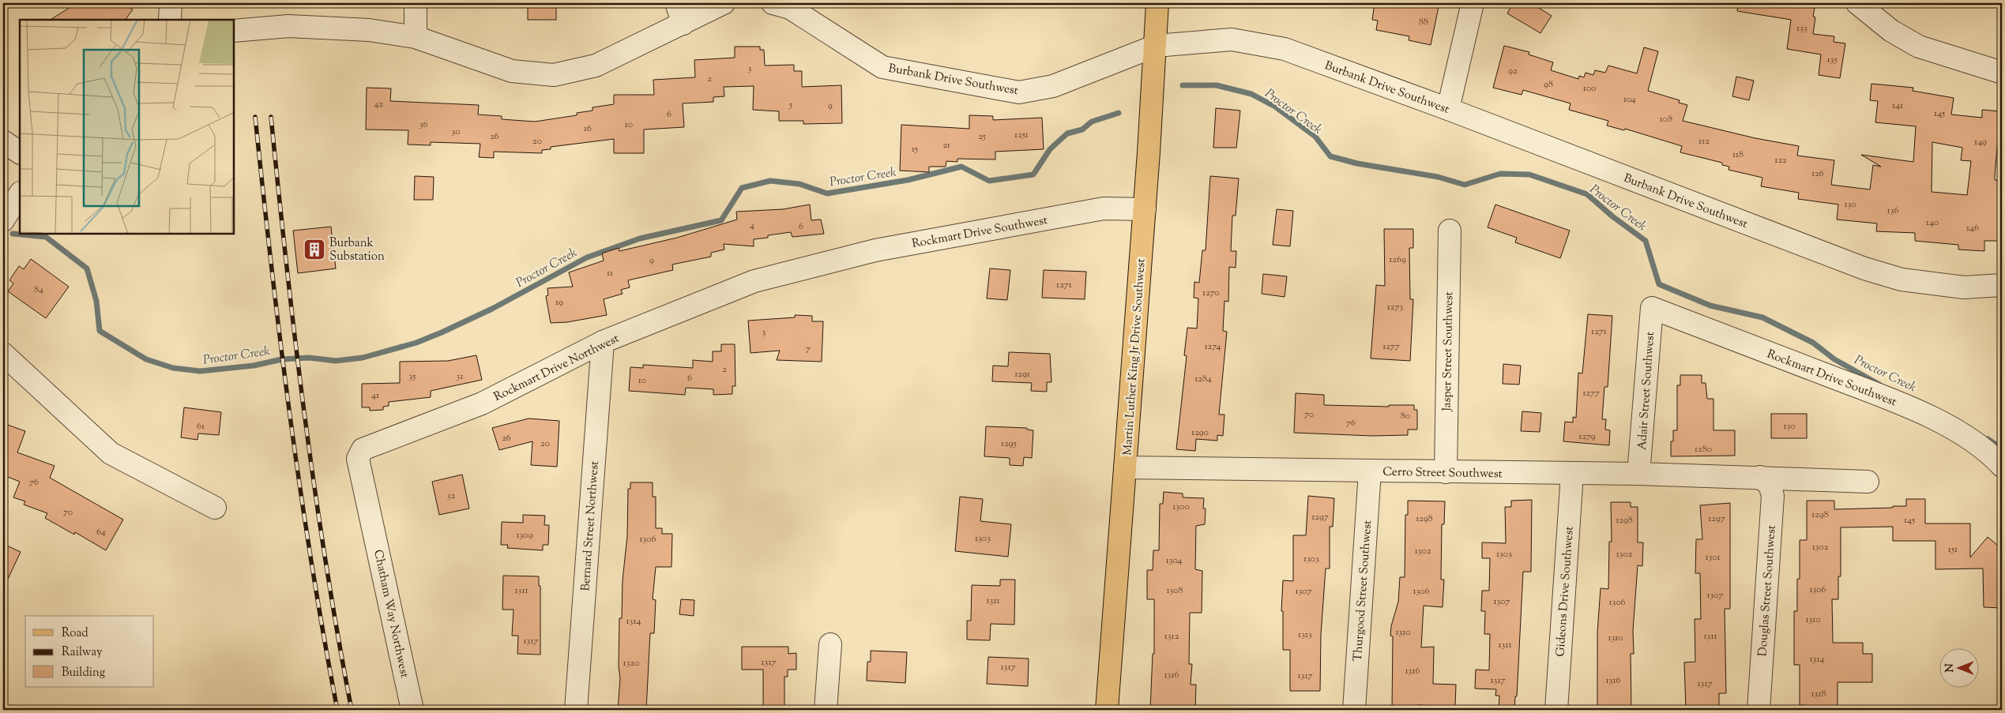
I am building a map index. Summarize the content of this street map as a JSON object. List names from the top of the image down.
{
  "streets": {
    "main road": ["Martin Luther King Jr Drive Southwest"],
    "street": [
      "Burbank Drive Southwest",
      "Rockmart Drive Southwest",
      "Jasper Street Southwest",
      "Rockmart Drive Northwest",
      "Adair Street Southwest",
      "Cerro Street Southwest",
      "Bernard Street Northwest",
      "Thurgood Street Southwest",
      "Douglas Street Southwest",
      "Gideons Drive Southwest",
      "Chatham Way Northwest"
    ]
  },
  "crossings": [
    ["Burbank Drive Southwest", "Martin Luther King Jr Drive Southwest"],
    ["Rockmart Drive Southwest", "Martin Luther King Jr Drive Southwest"],
    ["Rockmart Drive Southwest", "Rockmart Drive Northwest"],
    ["Rockmart Drive Southwest", "Adair Street Southwest"],
    ["Jasper Street Southwest", "Cerro Street Southwest"],
    ["Martin Luther King Jr Drive Southwest", "Cerro Street Southwest"],
    ["Rockmart Drive Northwest", "Bernard Street Northwest"],
    ["Rockmart Drive Northwest", "Chatham Way Northwest"],
    ["Adair Street Southwest", "Cerro Street Southwest"],
    ["Cerro Street Southwest", "Thurgood Street Southwest"],
    ["Cerro Street Southwest", "Douglas Street Southwest"],
    ["Cerro Street Southwest", "Gideons Drive Southwest"]
  ],
  "water": ["Proctor Creek"],
  "places": {
    "building": ["Burbank Substation"]
  },
  "house_numbers": [
    "88",
    "133",
    "135",
    "3",
    "92",
    "2",
    "98",
    "100",
    "104",
    "42",
    "5",
    "9",
    "141",
    "145",
    "6",
    "108",
    "36",
    "10",
    "16",
    "30",
    "1251",
    "26",
    "25",
    "20",
    "112",
    "149",
    "21",
    "15",
    "118",
    "122",
    "126",
    "130",
    "136",
    "140",
    "4",
    "6",
    "146",
    "1269",
    "9",
    "11",
    "1271",
    "84",
    "1270",
    "19",
    "1273",
    "1271",
    "3",
    "1274",
    "1277",
    "7",
    "2",
    "1291",
    "35",
    "31",
    "6",
    "1284",
    "10",
    "1277",
    "41",
    "70",
    "80",
    "76",
    "61",
    "130",
    "1290",
    "1279",
    "26",
    "20",
    "1295",
    "1280",
    "76",
    "32",
    "1300",
    "70",
    "1298",
    "1297",
    "1298",
    "1297",
    "1298",
    "145",
    "64",
    "1309",
    "1303",
    "1306",
    "1302",
    "151",
    "1302",
    "1303",
    "1302",
    "1301",
    "1303",
    "1304",
    "1306",
    "1311",
    "1308",
    "1307",
    "1306",
    "1307",
    "1311",
    "1307",
    "1306",
    "1310",
    "1314",
    "1310",
    "1313",
    "1312",
    "1311",
    "1310",
    "1317",
    "1311",
    "1314",
    "1317",
    "1320",
    "1317",
    "1316",
    "1316",
    "1317",
    "1317",
    "1316",
    "1317",
    "1318"
  ],
  "legend": ["Road", "Railway", "Building"],
  "north": "left"
}
